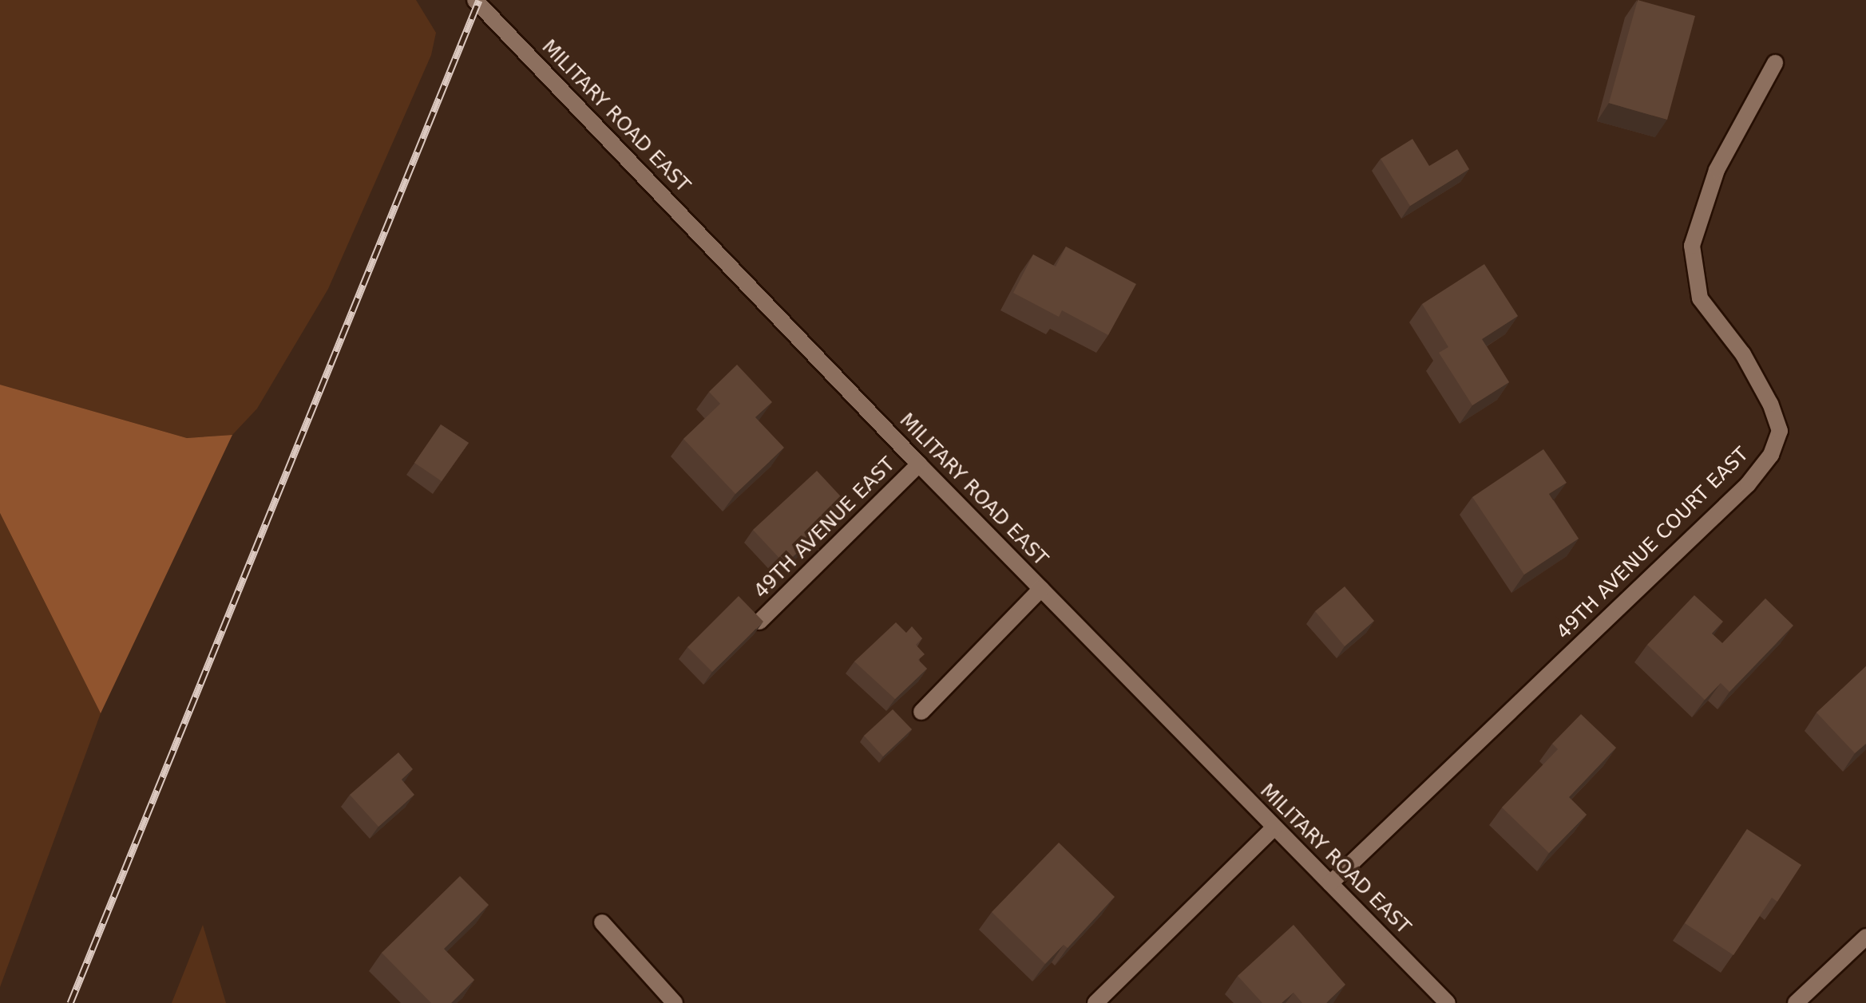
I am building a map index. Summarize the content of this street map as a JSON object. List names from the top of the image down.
{
  "streets": {
    "street": ["MILITARY ROAD EAST", "49TH AVENUE EAST", "49TH AVENUE COURT EAST"]
  },
  "crossings": [
    ["MILITARY ROAD EAST", "49TH AVENUE EAST"],
    ["MILITARY ROAD EAST", "49TH AVENUE COURT EAST"]
  ]
}
